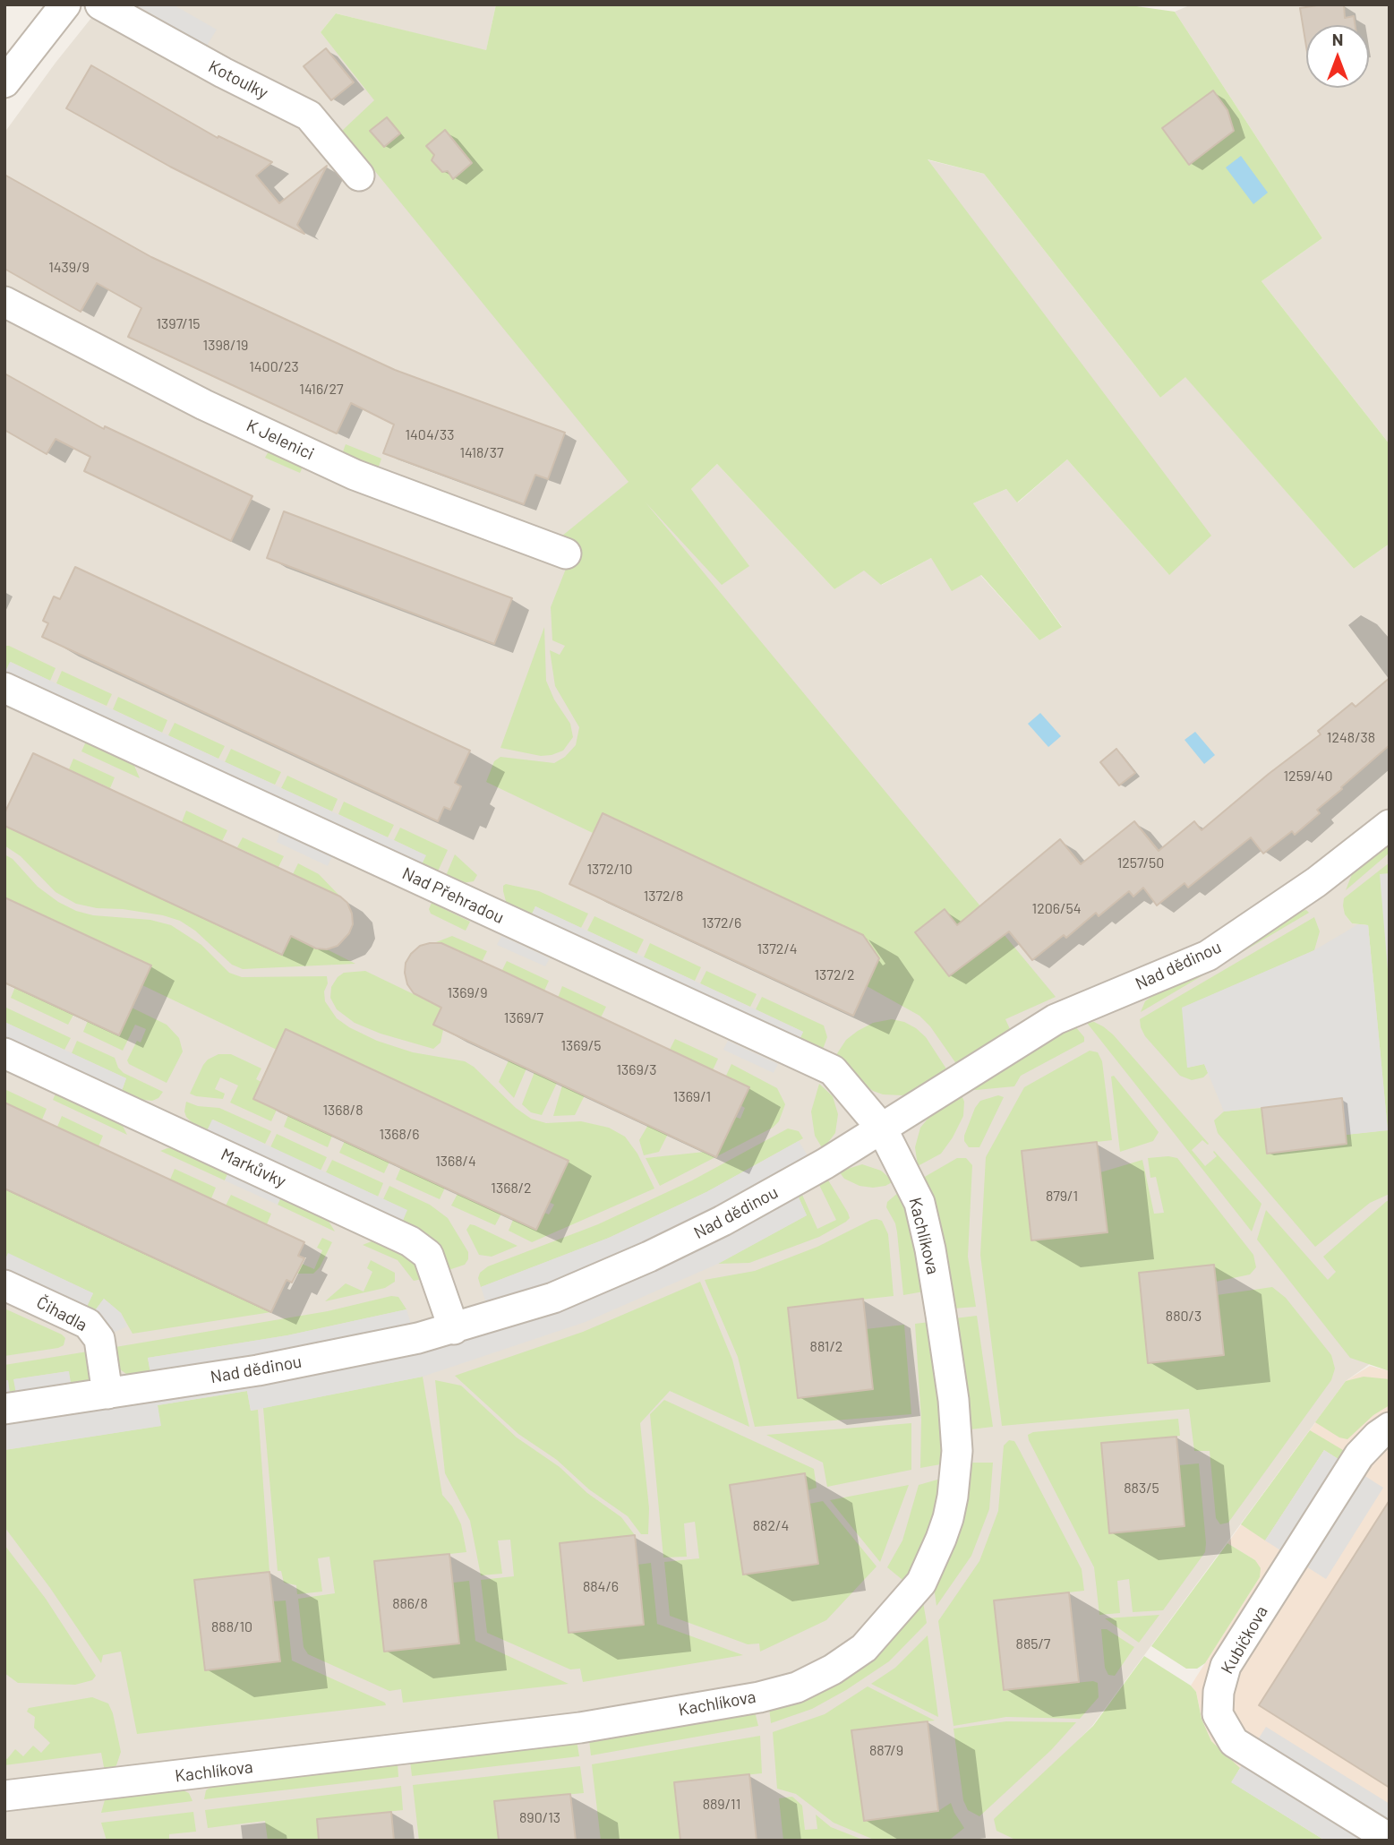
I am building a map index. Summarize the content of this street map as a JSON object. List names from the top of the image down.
{
  "streets": {
    "street": [
      "Kotoulky",
      "K Jelenici",
      "Nad Přehradou",
      "Nad dědinou",
      "Markůvky",
      "Kachlíkova",
      "Čihadla",
      "Kubíčkova"
    ]
  },
  "crossings": [
    ["Nad Přehradou", "Nad dědinou"],
    ["Nad Přehradou", "Kachlíkova"],
    ["Nad dědinou", "Markůvky"],
    ["Nad dědinou", "Kachlíkova"],
    ["Nad dědinou", "Čihadla"]
  ],
  "house_numbers": [
    "1439/9",
    "1397/15",
    "1398/19",
    "1400/23",
    "1416/27",
    "1404/33",
    "1418/37",
    "1248/38",
    "1259/40",
    "1257/50",
    "1372/10",
    "1372/8",
    "1206/54",
    "1372/6",
    "1372/4",
    "1372/2",
    "1369/9",
    "1369/7",
    "1369/5",
    "1369/3",
    "1369/1",
    "1368/8",
    "1368/6",
    "1368/4",
    "1368/2",
    "879/1",
    "880/3",
    "881/2",
    "883/5",
    "882/4",
    "884/6",
    "886/8",
    "888/10",
    "885/7",
    "887/9",
    "889/11",
    "890/13"
  ],
  "north": "top"
}
